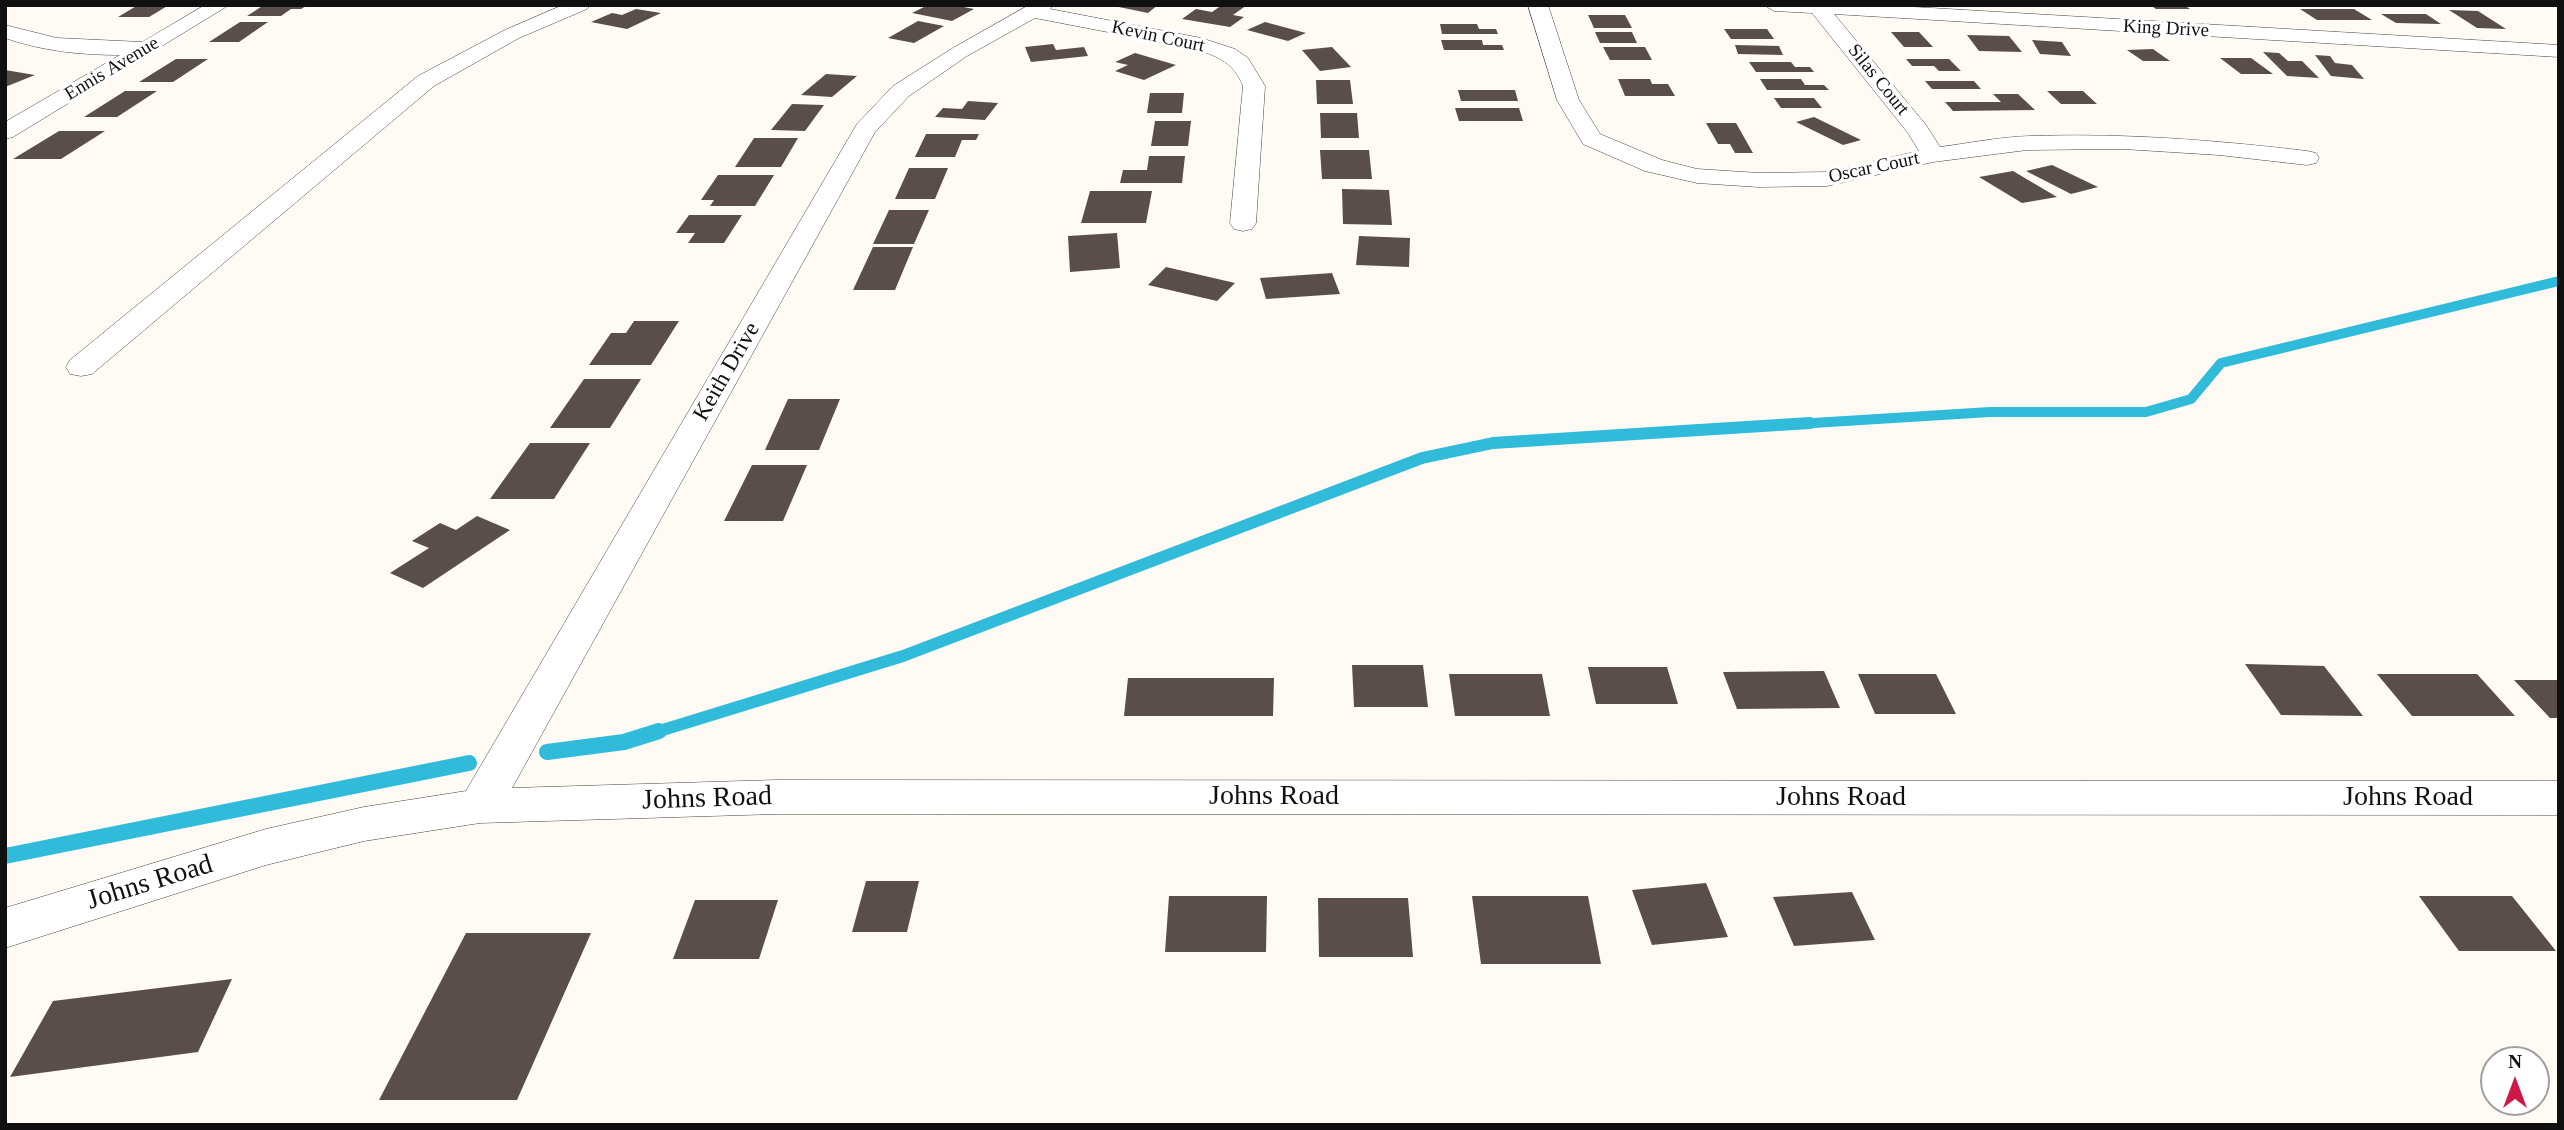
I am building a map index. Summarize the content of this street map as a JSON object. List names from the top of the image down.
{
  "streets": {
    "street": [
      "King Drive",
      "Kevin Court",
      "Ennis Avenue",
      "Silas Court",
      "Oscar Court",
      "Keith Drive",
      "Johns Road"
    ]
  },
  "crossings": [
    ["King Drive", "Silas Court"],
    ["Kevin Court", "Keith Drive"],
    ["Silas Court", "Oscar Court"],
    ["Keith Drive", "Johns Road"]
  ],
  "north": "top"
}
